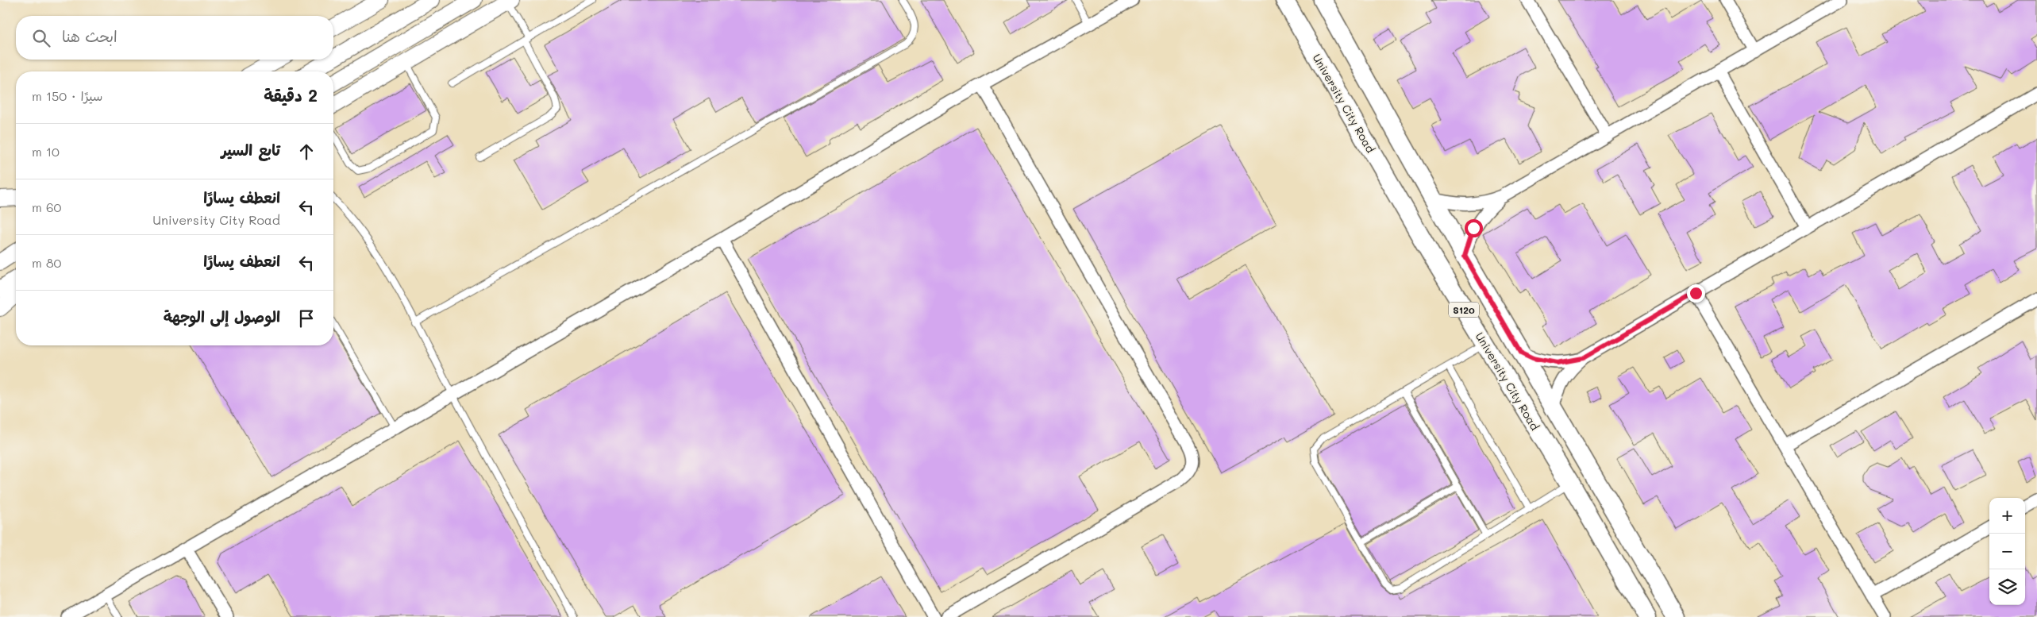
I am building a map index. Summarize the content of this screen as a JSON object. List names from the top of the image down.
{
  "streets": {
    "main road": ["University City Road", "S120"]
  },
  "page": {
    "search": "ابحث هنا",
    "heading": ["2 دقيقة", "سيرًا · 150 m"],
    "list": [
      ["تابع السير", "10 m"],
      ["انعطف يسارًا", "University City Road", "60 m"],
      ["انعطف يسارًا", "80 m"],
      "الوصول إلى الوجهة"
    ],
    "map_buttons": ["+", "−"]
  }
}
